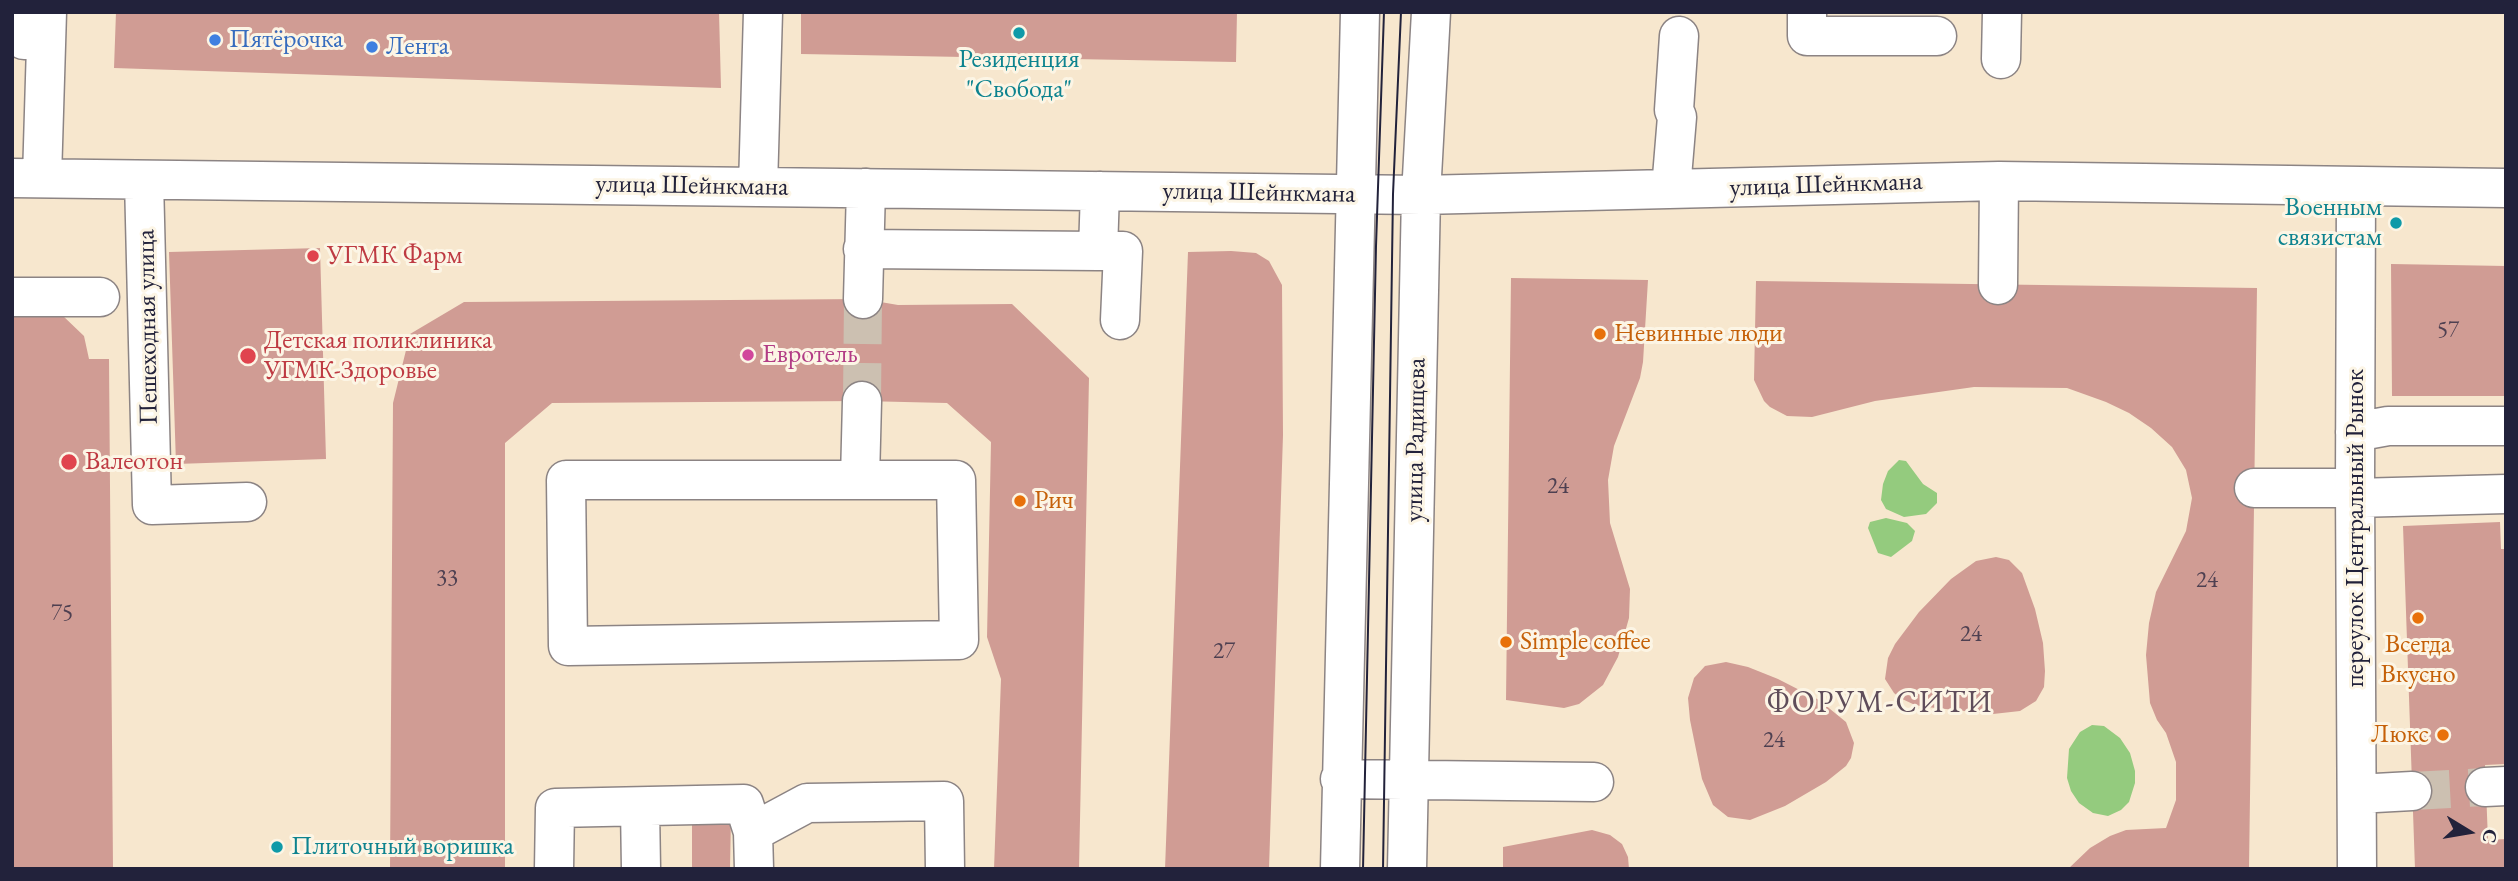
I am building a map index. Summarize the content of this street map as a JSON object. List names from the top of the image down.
{
  "streets": {
    "street": [
      "улица Шейнкмана",
      "Пешеходная улица",
      "улица Радищева",
      "переулок Центральный Рынок"
    ]
  },
  "crossings": [
    ["улица Шейнкмана", "Пешеходная улица"],
    ["улица Шейнкмана", "улица Радищева"],
    ["улица Шейнкмана", "переулок Центральный Рынок"]
  ],
  "districts": ["ФОРУМ-СИТИ"],
  "places": [
    "Резиденция \"Свобода\"",
    "Пятёрочка",
    "Лента",
    "Военным связистам",
    "УГМК Фарм",
    "Невинные люди",
    "Евротель",
    "Детская поликлиника УГМК-Здоровье",
    "Валеотон",
    "Рич",
    "Всегда Вкусно",
    "Simple coffee",
    "Люкс",
    "Плиточный воришка"
  ],
  "house_numbers": [
    "57",
    "24",
    "33",
    "24",
    "75",
    "24",
    "27",
    "24"
  ],
  "north": "right"
}
